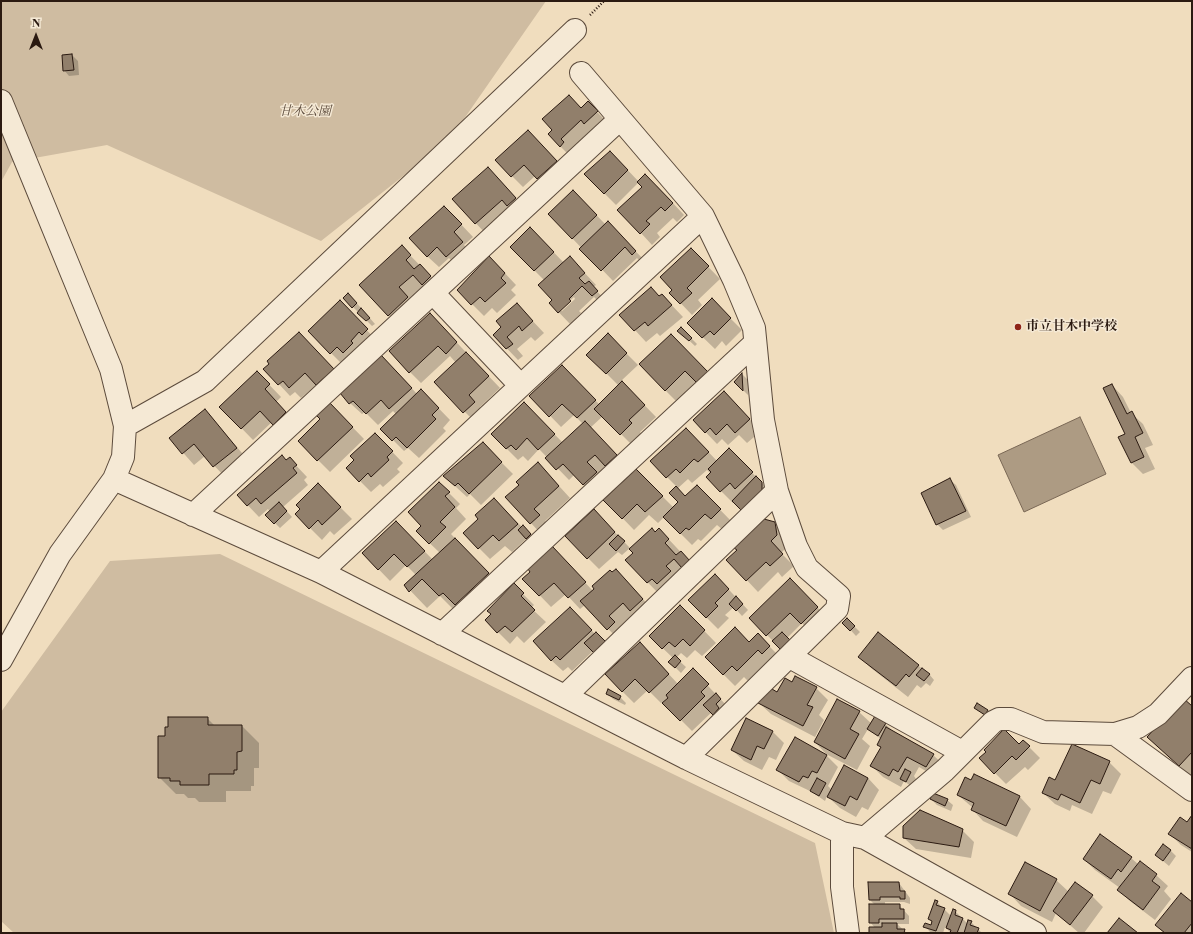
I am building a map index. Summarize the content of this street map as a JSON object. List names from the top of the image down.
{
  "parks": ["甘木公園"],
  "places": ["市立甘木中学校"],
  "north": "top"
}
